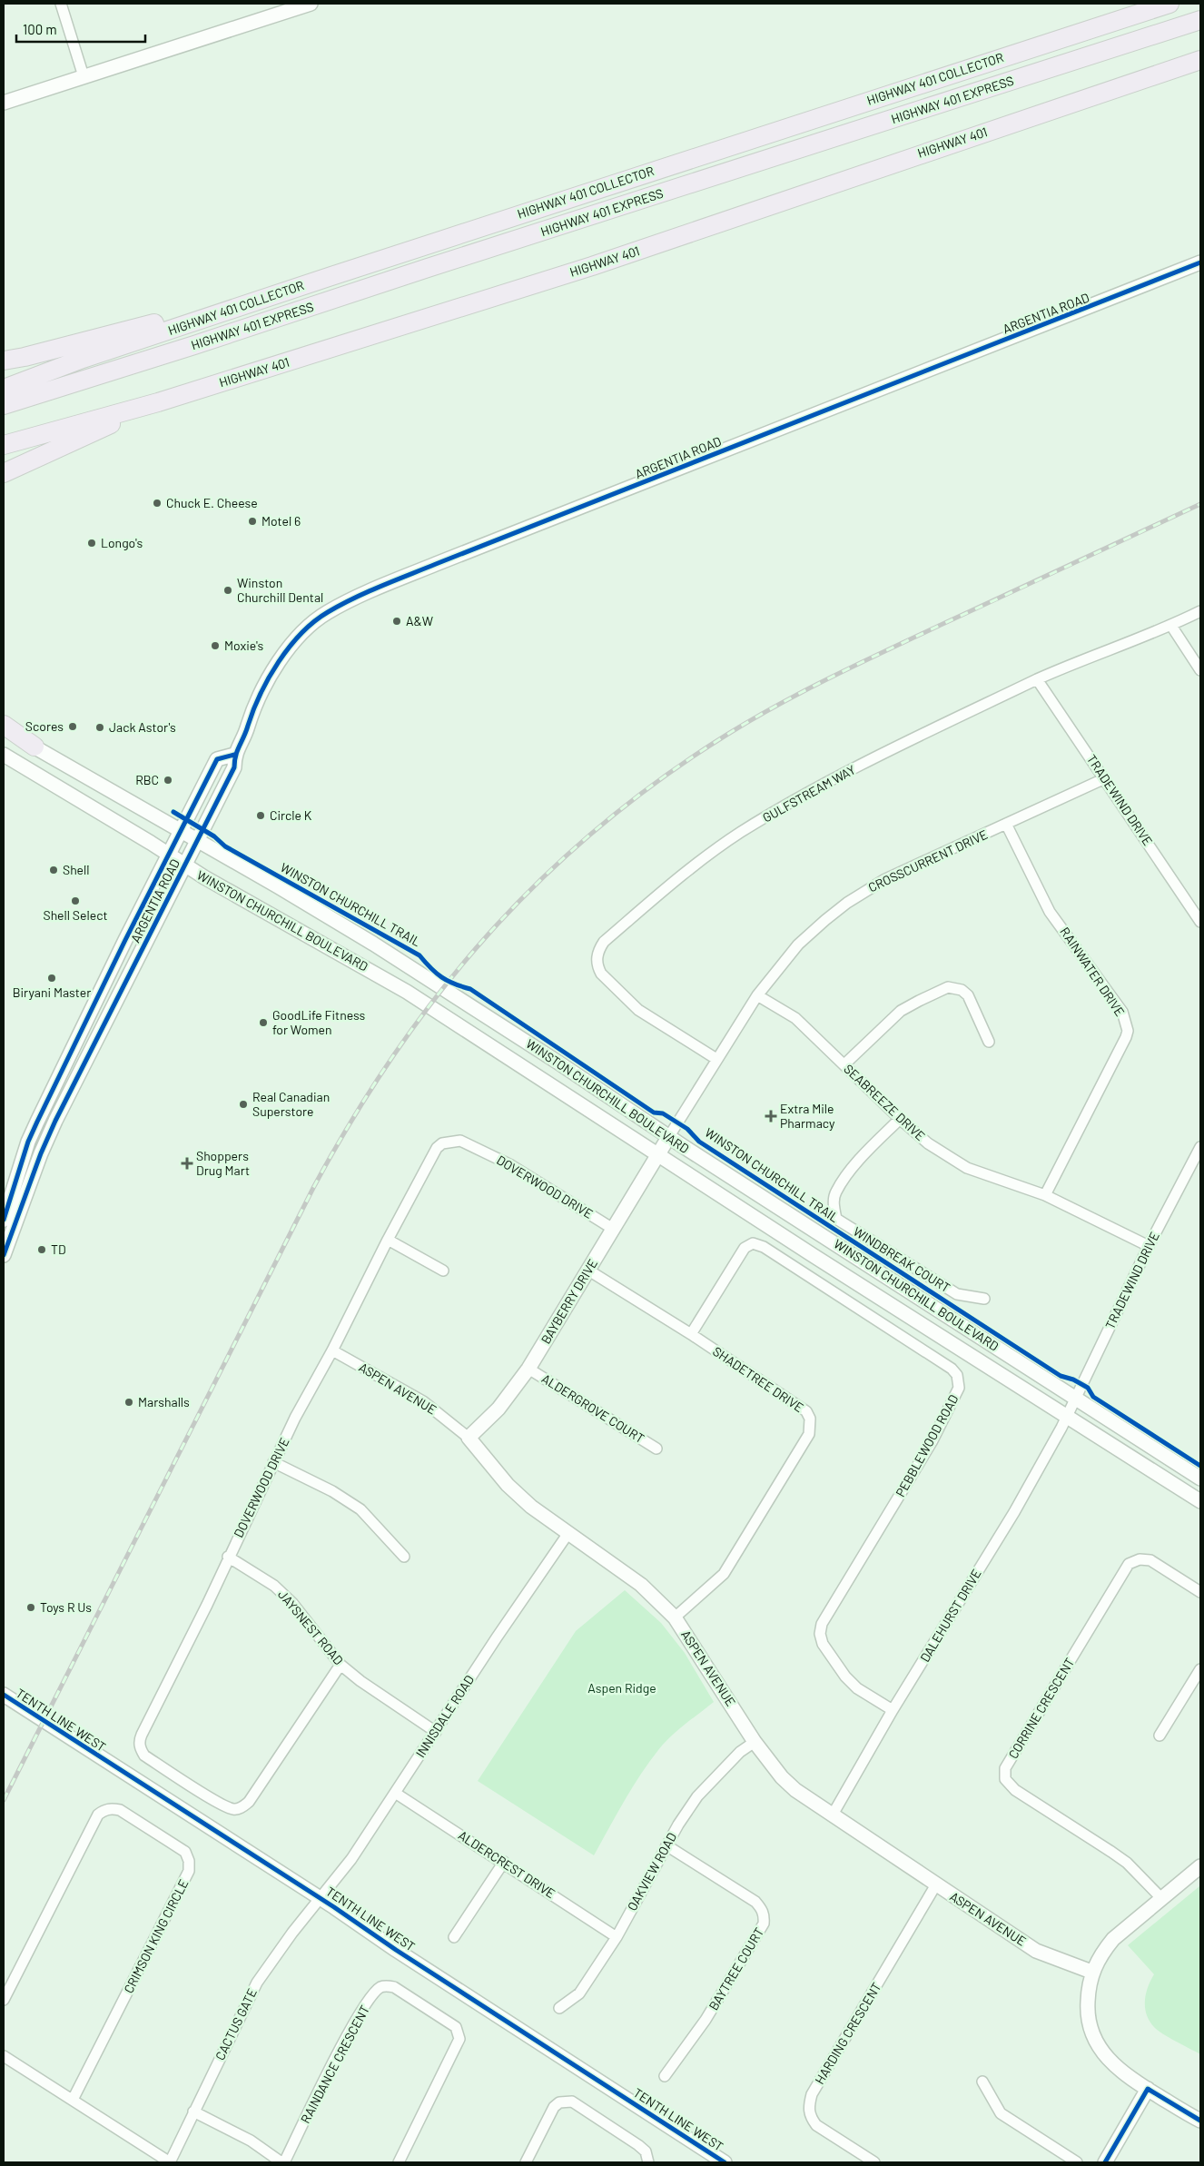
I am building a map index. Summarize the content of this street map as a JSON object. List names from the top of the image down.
{
  "streets": {
    "highway": ["HIGHWAY 401 COLLECTOR", "HIGHWAY 401 EXPRESS", "HIGHWAY 401"],
    "street": [
      "ARGENTIA ROAD",
      "GULFSTREAM WAY",
      "TRADEWIND DRIVE",
      "CROSSCURRENT DRIVE",
      "WINSTON CHURCHILL BOULEVARD",
      "RAINWATER DRIVE",
      "SEABREEZE DRIVE",
      "DOVERWOOD DRIVE",
      "WINDBREAK COURT",
      "BAYBERRY DRIVE",
      "SHADETREE DRIVE",
      "ASPEN AVENUE",
      "ALDERGROVE COURT",
      "PEBBLEWOOD ROAD",
      "DALEHURST DRIVE",
      "JAYSNEST ROAD",
      "CORRINE CRESCENT",
      "INNISDALE ROAD",
      "TENTH LINE WEST",
      "ALDERCREST DRIVE",
      "OAKVIEW ROAD",
      "CRIMSON KING CIRCLE",
      "BAYTREE COURT",
      "CACTUS GATE",
      "HARDING CRESCENT",
      "RAINDANCE CRESCENT"
    ],
    "cycle path": ["WINSTON CHURCHILL TRAIL"]
  },
  "crossings": [
    ["ARGENTIA ROAD", "WINSTON CHURCHILL BOULEVARD"],
    ["GULFSTREAM WAY", "TRADEWIND DRIVE"],
    ["GULFSTREAM WAY", "CROSSCURRENT DRIVE"],
    ["TRADEWIND DRIVE", "CROSSCURRENT DRIVE"],
    ["TRADEWIND DRIVE", "WINSTON CHURCHILL BOULEVARD"],
    ["TRADEWIND DRIVE", "SEABREEZE DRIVE"],
    ["TRADEWIND DRIVE", "DALEHURST DRIVE"],
    ["CROSSCURRENT DRIVE", "WINSTON CHURCHILL BOULEVARD"],
    ["CROSSCURRENT DRIVE", "RAINWATER DRIVE"],
    ["CROSSCURRENT DRIVE", "SEABREEZE DRIVE"],
    ["CROSSCURRENT DRIVE", "BAYBERRY DRIVE"],
    ["WINSTON CHURCHILL BOULEVARD", "BAYBERRY DRIVE"],
    ["WINSTON CHURCHILL BOULEVARD", "DALEHURST DRIVE"],
    ["RAINWATER DRIVE", "SEABREEZE DRIVE"],
    ["SEABREEZE DRIVE", "WINDBREAK COURT"],
    ["DOVERWOOD DRIVE", "BAYBERRY DRIVE"],
    ["DOVERWOOD DRIVE", "ASPEN AVENUE"],
    ["DOVERWOOD DRIVE", "JAYSNEST ROAD"],
    ["BAYBERRY DRIVE", "SHADETREE DRIVE"],
    ["BAYBERRY DRIVE", "ASPEN AVENUE"],
    ["BAYBERRY DRIVE", "ALDERGROVE COURT"],
    ["SHADETREE DRIVE", "ASPEN AVENUE"],
    ["SHADETREE DRIVE", "PEBBLEWOOD ROAD"],
    ["ASPEN AVENUE", "DALEHURST DRIVE"],
    ["ASPEN AVENUE", "INNISDALE ROAD"],
    ["ASPEN AVENUE", "OAKVIEW ROAD"],
    ["ASPEN AVENUE", "HARDING CRESCENT"],
    ["PEBBLEWOOD ROAD", "DALEHURST DRIVE"],
    ["JAYSNEST ROAD", "INNISDALE ROAD"],
    ["INNISDALE ROAD", "TENTH LINE WEST"],
    ["INNISDALE ROAD", "ALDERCREST DRIVE"],
    ["INNISDALE ROAD", "CACTUS GATE"],
    ["TENTH LINE WEST", "CACTUS GATE"],
    ["ALDERCREST DRIVE", "OAKVIEW ROAD"],
    ["OAKVIEW ROAD", "BAYTREE COURT"],
    ["CRIMSON KING CIRCLE", "CACTUS GATE"]
  ],
  "parks": ["Aspen Ridge"],
  "places": {
    "other": [
      "Chuck E. Cheese",
      "Motel 6",
      "Longo's",
      "Winston Churchill Dental",
      "A&W",
      "Moxie's",
      "Scores",
      "Jack Astor's",
      "RBC",
      "Circle K",
      "Shell",
      "Shell Select",
      "Biryani Master",
      "GoodLife Fitness for Women",
      "Real Canadian Superstore",
      "TD",
      "Marshalls",
      "Toys R Us"
    ],
    "health": ["Extra Mile Pharmacy", "Shoppers Drug Mart"]
  },
  "scale_bar": "100 m"
}
